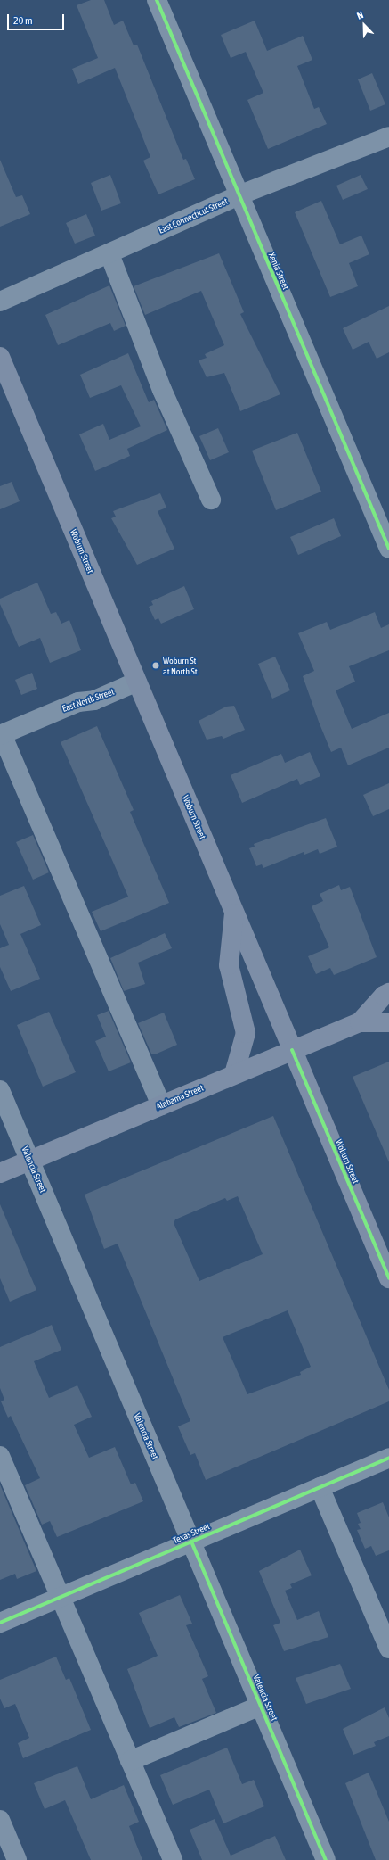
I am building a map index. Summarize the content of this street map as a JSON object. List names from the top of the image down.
{
  "streets": {
    "main road": ["Woburn Street", "Alabama Street"],
    "street": [
      "East Connecticut Street",
      "Xenia Street",
      "East North Street",
      "Valencia Street",
      "Texas Street"
    ]
  },
  "crossings": [
    ["East Connecticut Street", "Xenia Street"],
    ["Woburn Street", "East North Street"],
    ["Woburn Street", "Alabama Street"],
    ["Alabama Street", "Valencia Street"],
    ["Valencia Street", "Texas Street"]
  ],
  "places": ["Woburn St at North St"],
  "scale_bar": "20 m",
  "north": "top left"
}
